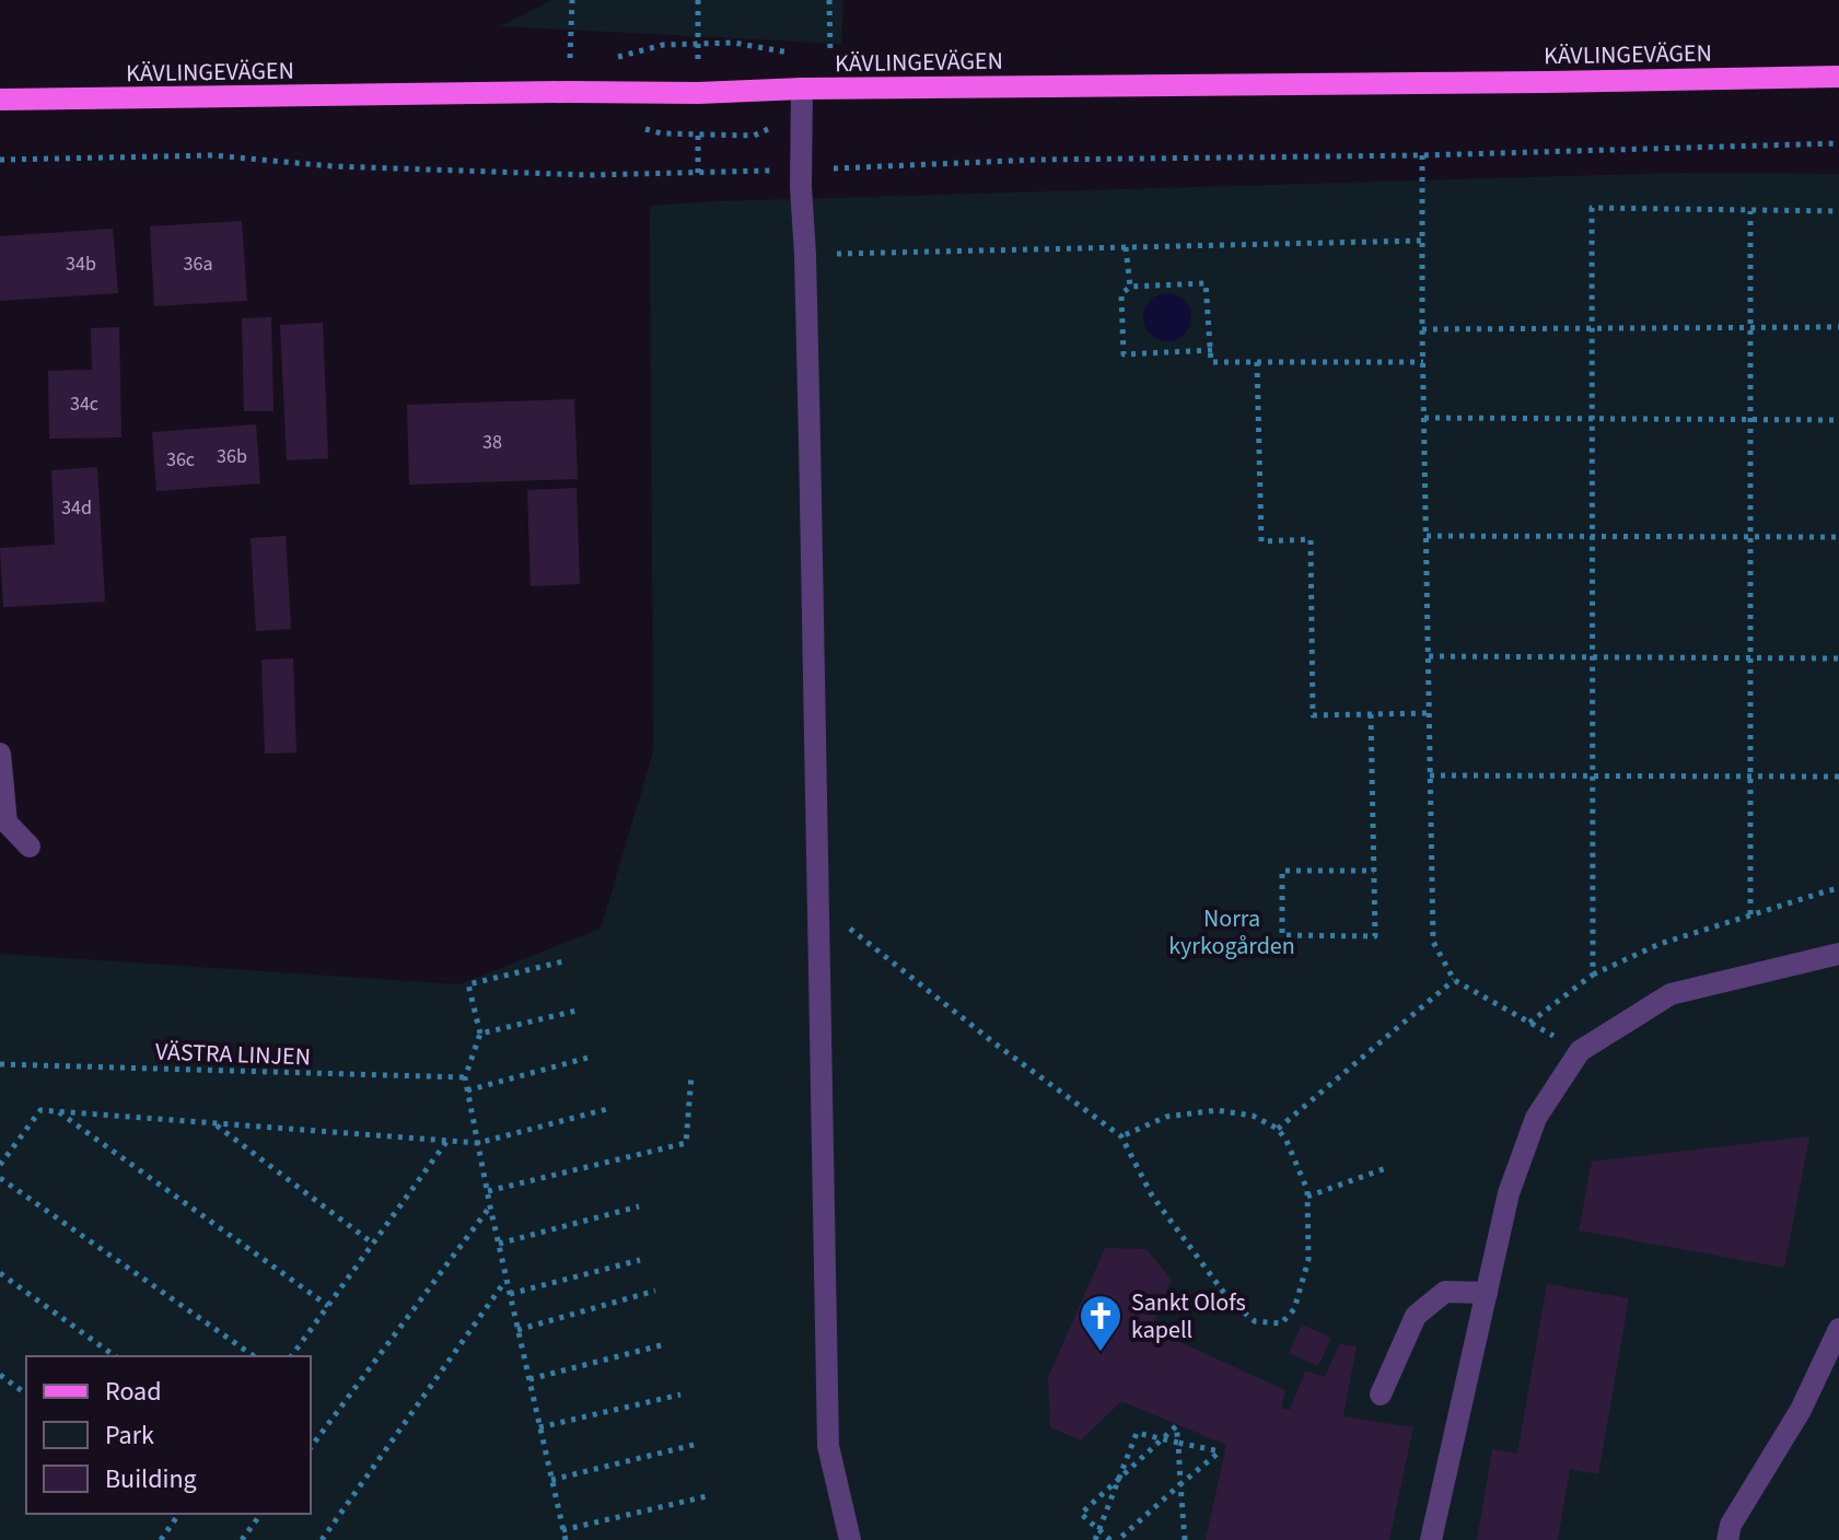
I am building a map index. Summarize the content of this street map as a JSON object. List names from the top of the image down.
{
  "streets": {
    "main road": ["KÄVLINGEVÄGEN"],
    "path": ["VÄSTRA LINJEN"]
  },
  "parks": ["Norra kyrkogården"],
  "places": {
    "church": ["Sankt Olofs kapell"]
  },
  "house_numbers": [
    "34b",
    "36a",
    "34c",
    "38",
    "36b",
    "36c",
    "34d"
  ],
  "legend": ["Road", "Park", "Building"]
}
